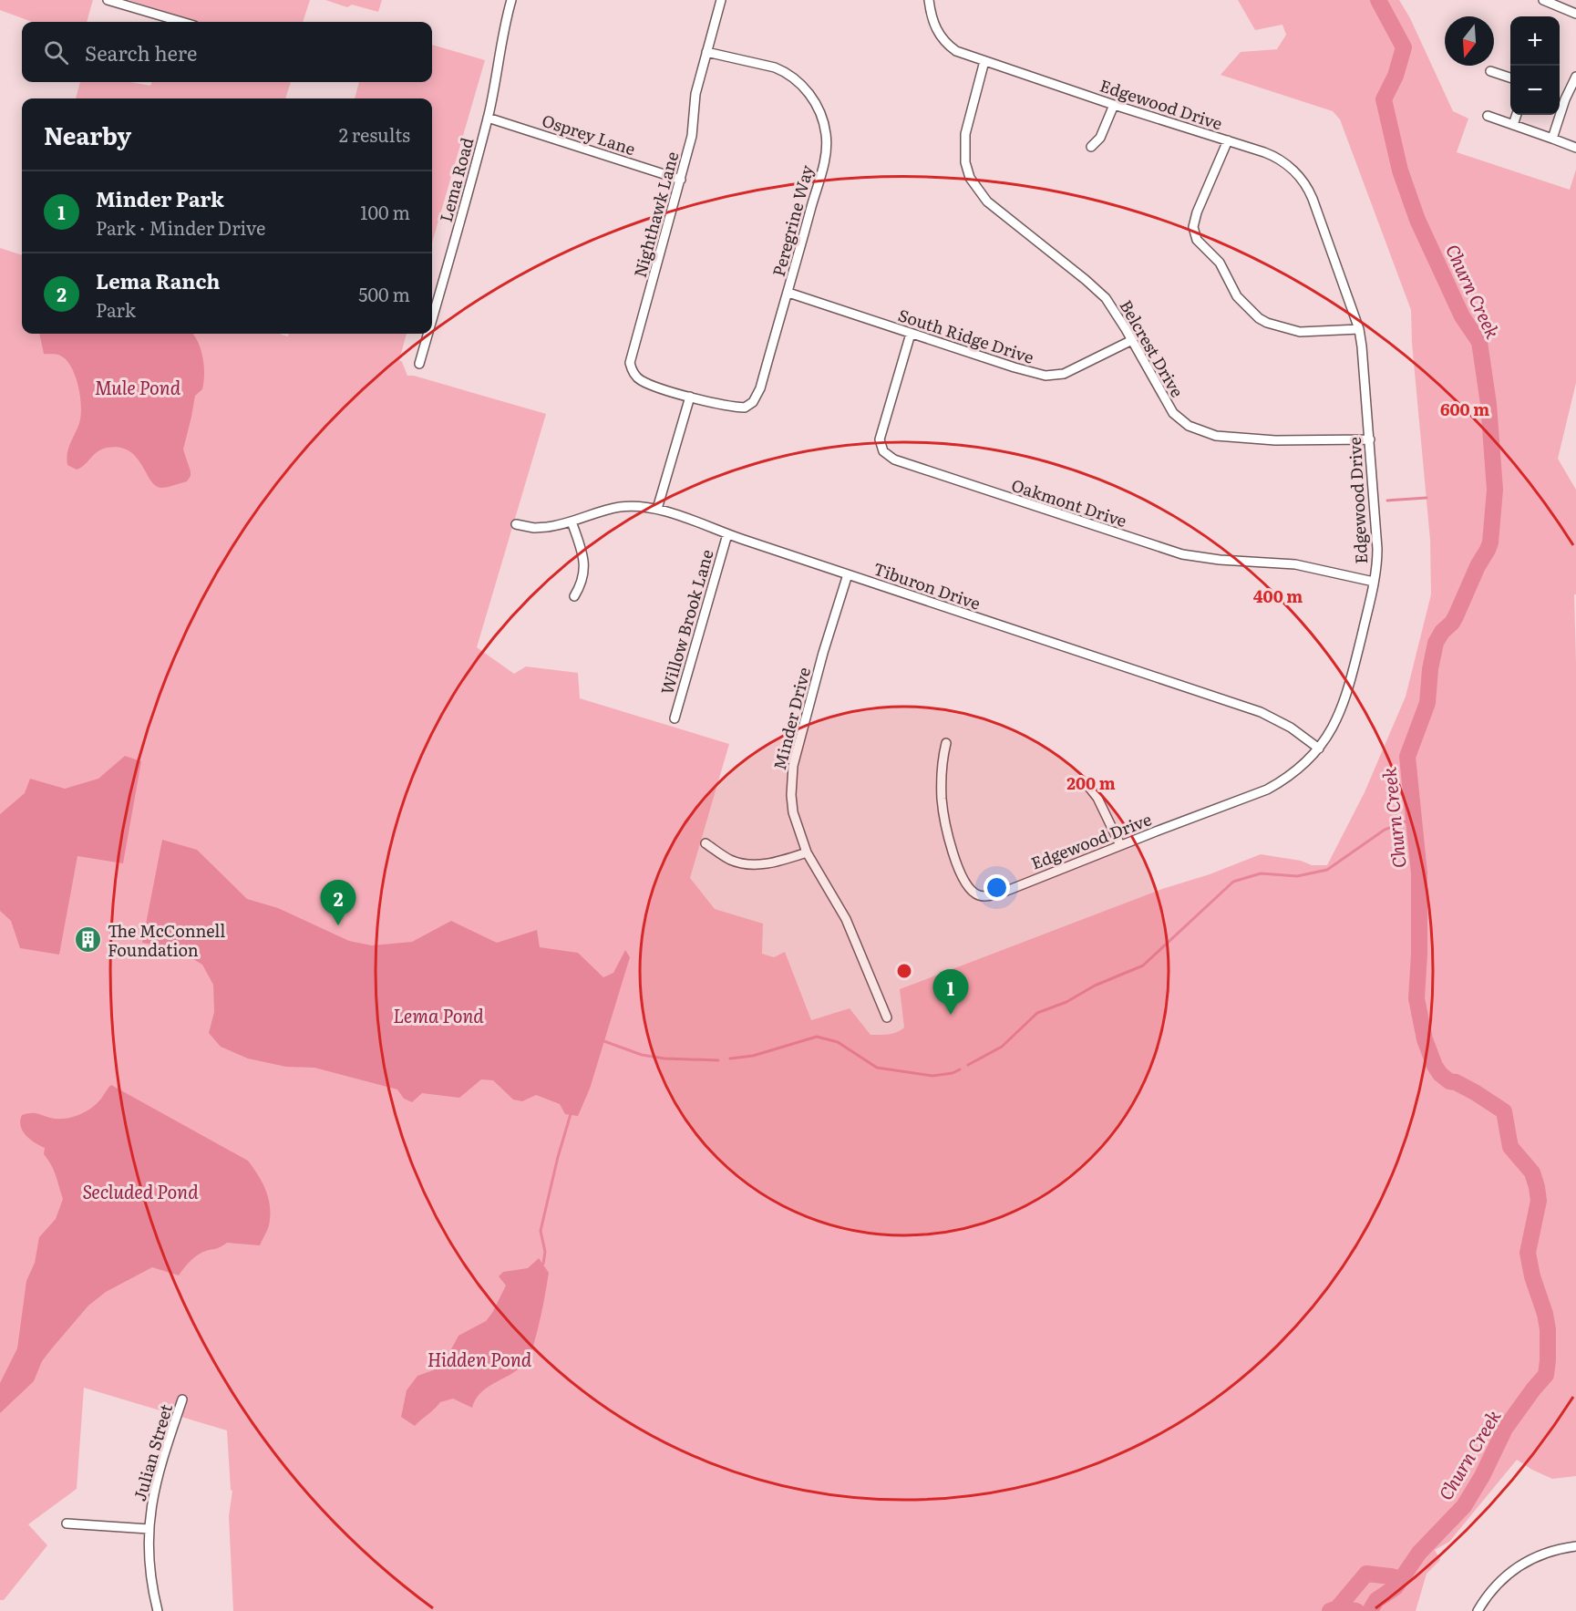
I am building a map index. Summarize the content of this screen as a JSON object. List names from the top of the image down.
{
  "streets": {
    "street": [
      "Edgewood Drive",
      "Osprey Lane",
      "Lema Road",
      "Nighthawk Lane",
      "Peregrine Way",
      "South Ridge Drive",
      "Belcrest Drive",
      "Oakmont Drive",
      "Tiburon Drive",
      "Willow Brook Lane",
      "Minder Drive",
      "Julian Street"
    ]
  },
  "crossings": [
    ["Edgewood Drive", "Belcrest Drive"],
    ["Edgewood Drive", "Oakmont Drive"],
    ["Edgewood Drive", "Tiburon Drive"],
    ["Osprey Lane", "Lema Road"],
    ["Osprey Lane", "Nighthawk Lane"],
    ["Nighthawk Lane", "Peregrine Way"],
    ["Peregrine Way", "South Ridge Drive"],
    ["South Ridge Drive", "Belcrest Drive"],
    ["South Ridge Drive", "Oakmont Drive"],
    ["Tiburon Drive", "Willow Brook Lane"],
    ["Tiburon Drive", "Minder Drive"]
  ],
  "water": [
    "Churn Creek",
    "Mule Pond",
    "Lema Pond",
    "Secluded Pond",
    "Hidden Pond"
  ],
  "places": {
    "building": ["The McConnell Foundation"]
  },
  "north": "bottom",
  "page": {
    "map_buttons": ["+", "−"],
    "search": "Search here",
    "heading": ["Nearby", "2 results"],
    "list": [
      {
        "mark": "1",
        "name": "Minder Park",
        "note": "Park · Minder Drive",
        "value": "100 m"
      },
      {
        "mark": "2",
        "name": "Lema Ranch",
        "note": "Park",
        "value": "500 m"
      }
    ],
    "pins": ["2", "1"]
  },
  "rings": ["600 m", "400 m", "200 m"]
}
